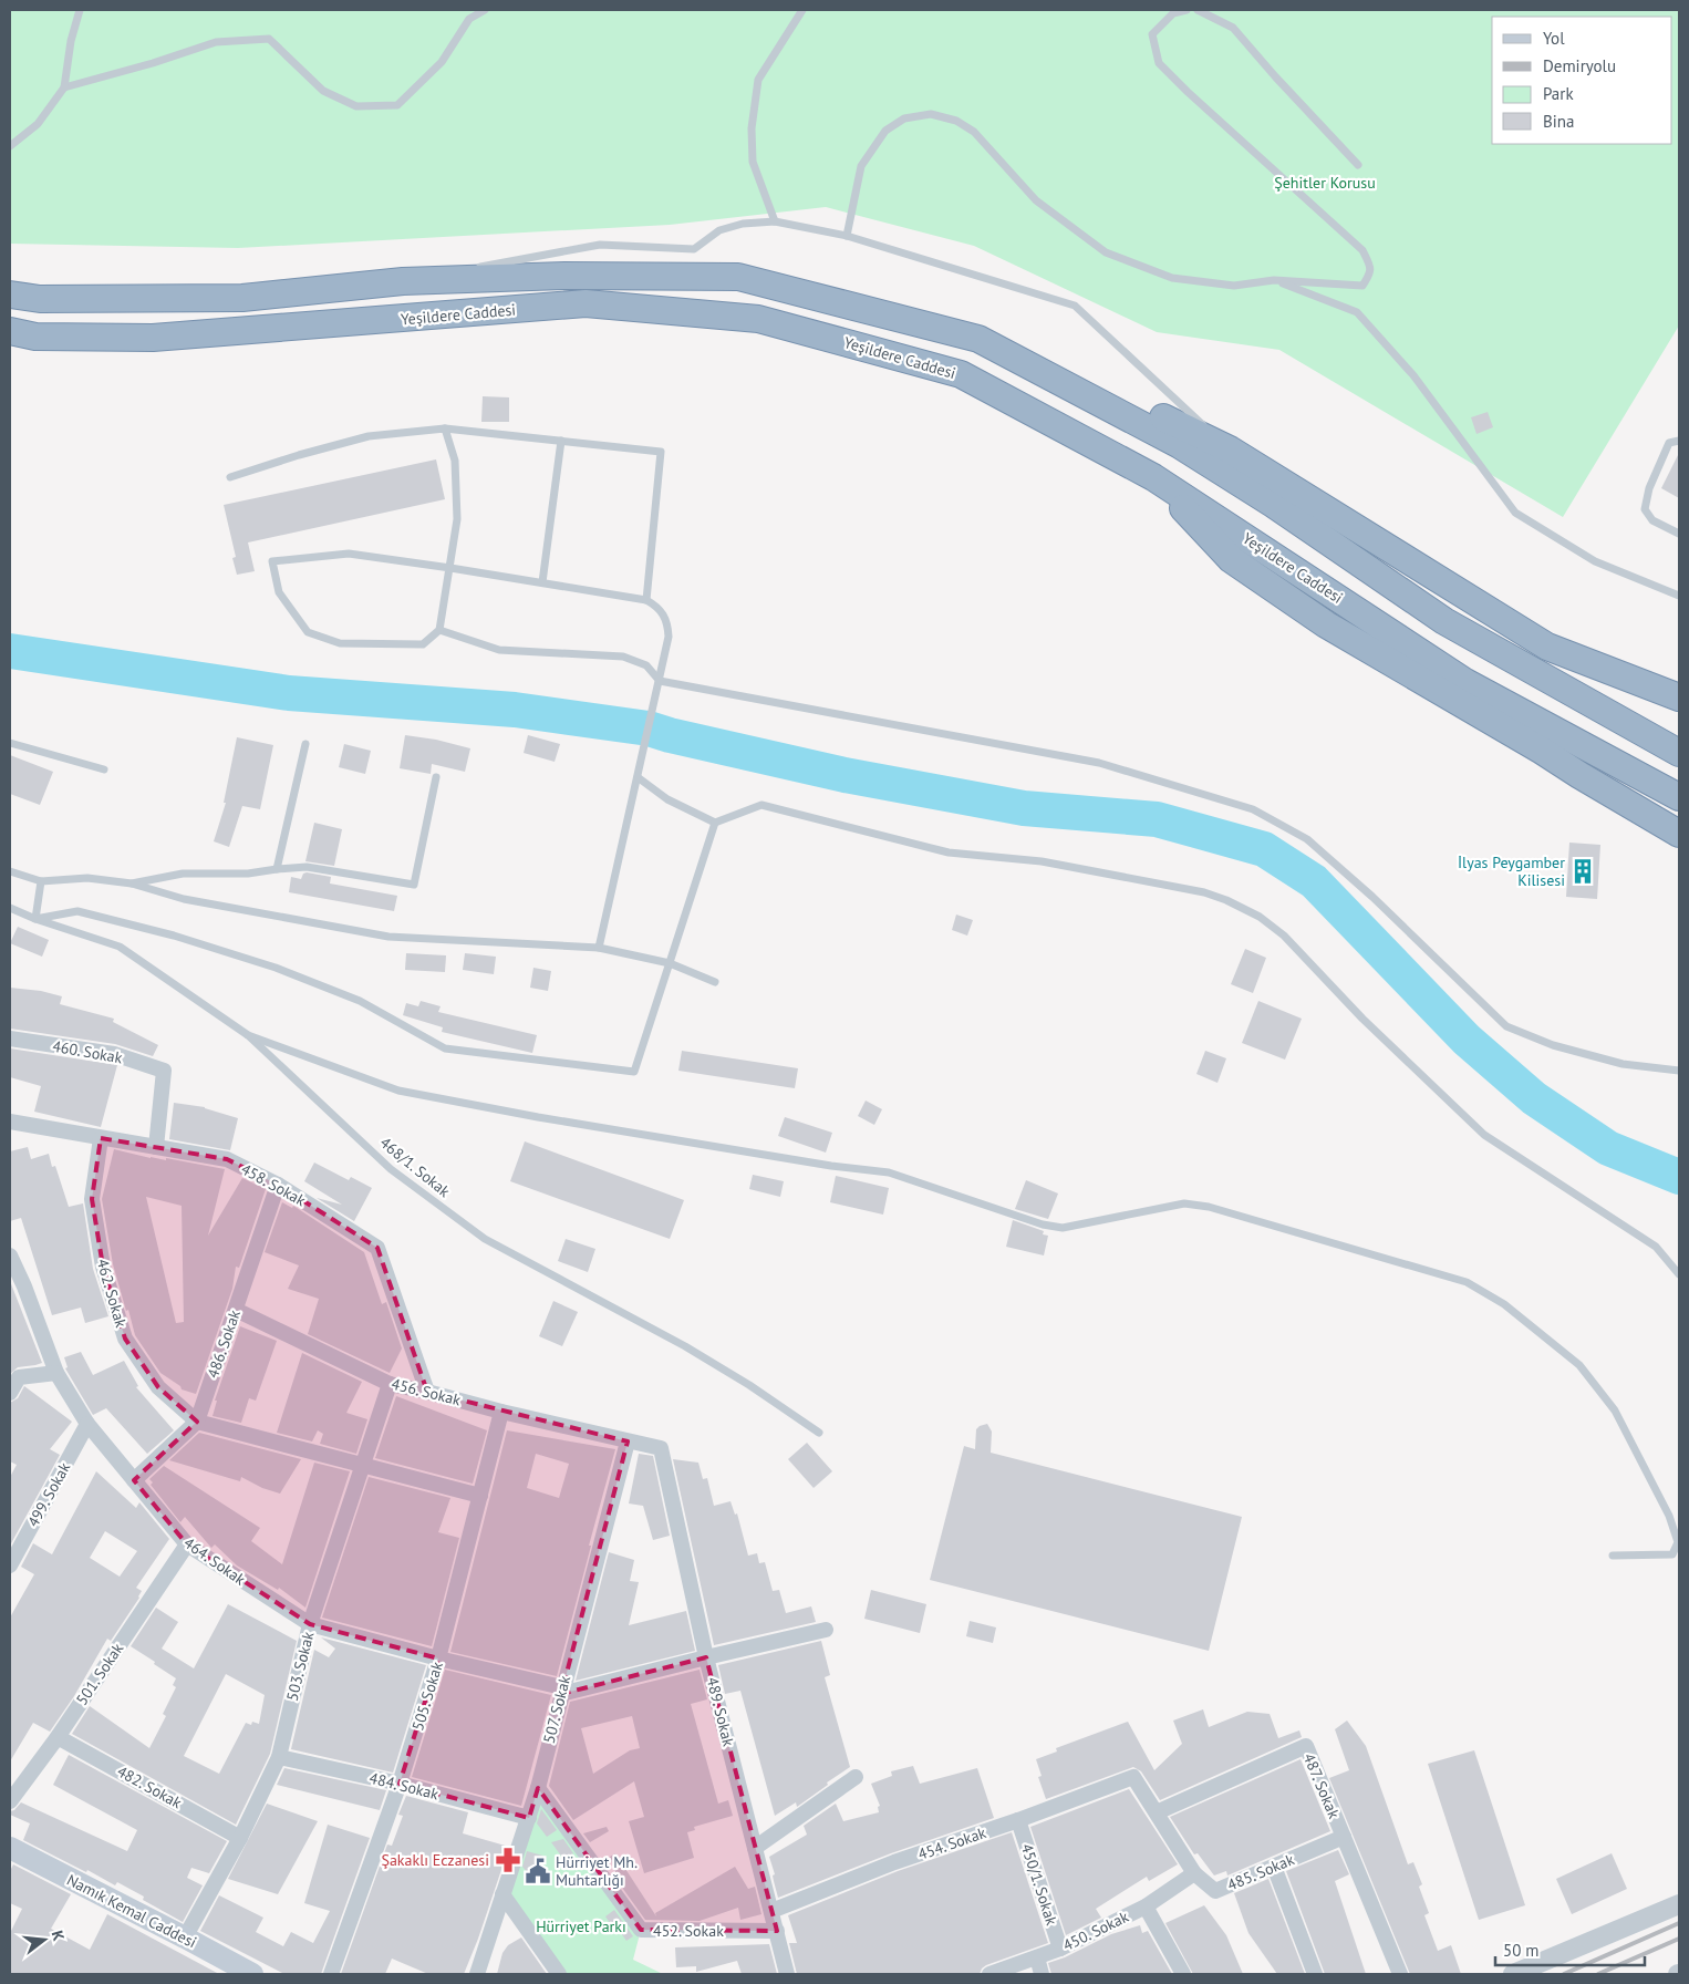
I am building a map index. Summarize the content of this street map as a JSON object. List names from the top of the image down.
{
  "streets": {
    "highway": ["Yeşildere Caddesi"],
    "main road": ["Namık Kemal Caddesi"],
    "street": [
      "460. Sokak",
      "458. Sokak",
      "462. Sokak",
      "486. Sokak",
      "456. Sokak",
      "499. Sokak",
      "464. Sokak",
      "503. Sokak",
      "501. Sokak",
      "505. Sokak",
      "507. Sokak",
      "489. Sokak",
      "484. Sokak",
      "487. Sokak",
      "482. Sokak",
      "454. Sokak",
      "485. Sokak",
      "450/1. Sokak",
      "452. Sokak",
      "450. Sokak"
    ],
    "lane": ["468/1. Sokak"]
  },
  "crossings": [
    ["460. Sokak", "458. Sokak"],
    ["458. Sokak", "462. Sokak"],
    ["458. Sokak", "486. Sokak"],
    ["458. Sokak", "456. Sokak"],
    ["462. Sokak", "486. Sokak"],
    ["486. Sokak", "456. Sokak"],
    ["486. Sokak", "464. Sokak"],
    ["456. Sokak", "503. Sokak"],
    ["456. Sokak", "505. Sokak"],
    ["456. Sokak", "507. Sokak"],
    ["456. Sokak", "489. Sokak"],
    ["499. Sokak", "464. Sokak"],
    ["464. Sokak", "503. Sokak"],
    ["464. Sokak", "501. Sokak"],
    ["464. Sokak", "505. Sokak"],
    ["464. Sokak", "507. Sokak"],
    ["503. Sokak", "484. Sokak"],
    ["503. Sokak", "482. Sokak"],
    ["503. Sokak", "Namık Kemal Caddesi"],
    ["501. Sokak", "482. Sokak"],
    ["505. Sokak", "484. Sokak"],
    ["507. Sokak", "484. Sokak"],
    ["507. Sokak", "452. Sokak"],
    ["489. Sokak", "454. Sokak"],
    ["489. Sokak", "452. Sokak"],
    ["487. Sokak", "485. Sokak"],
    ["454. Sokak", "485. Sokak"],
    ["454. Sokak", "450/1. Sokak"],
    ["485. Sokak", "450. Sokak"],
    ["450/1. Sokak", "450. Sokak"]
  ],
  "parks": ["Şehitler Korusu", "Hürriyet Parkı"],
  "places": {
    "building": ["İlyas Peygamber Kilisesi"],
    "pharmacy": ["Şakaklı Eczanesi"],
    "public building": ["Hürriyet Mh. Muhtarlığı"]
  },
  "legend": [
    "Yol",
    "Demiryolu",
    "Park",
    "Bina"
  ],
  "scale_bar": "50 m",
  "north": "right"
}
